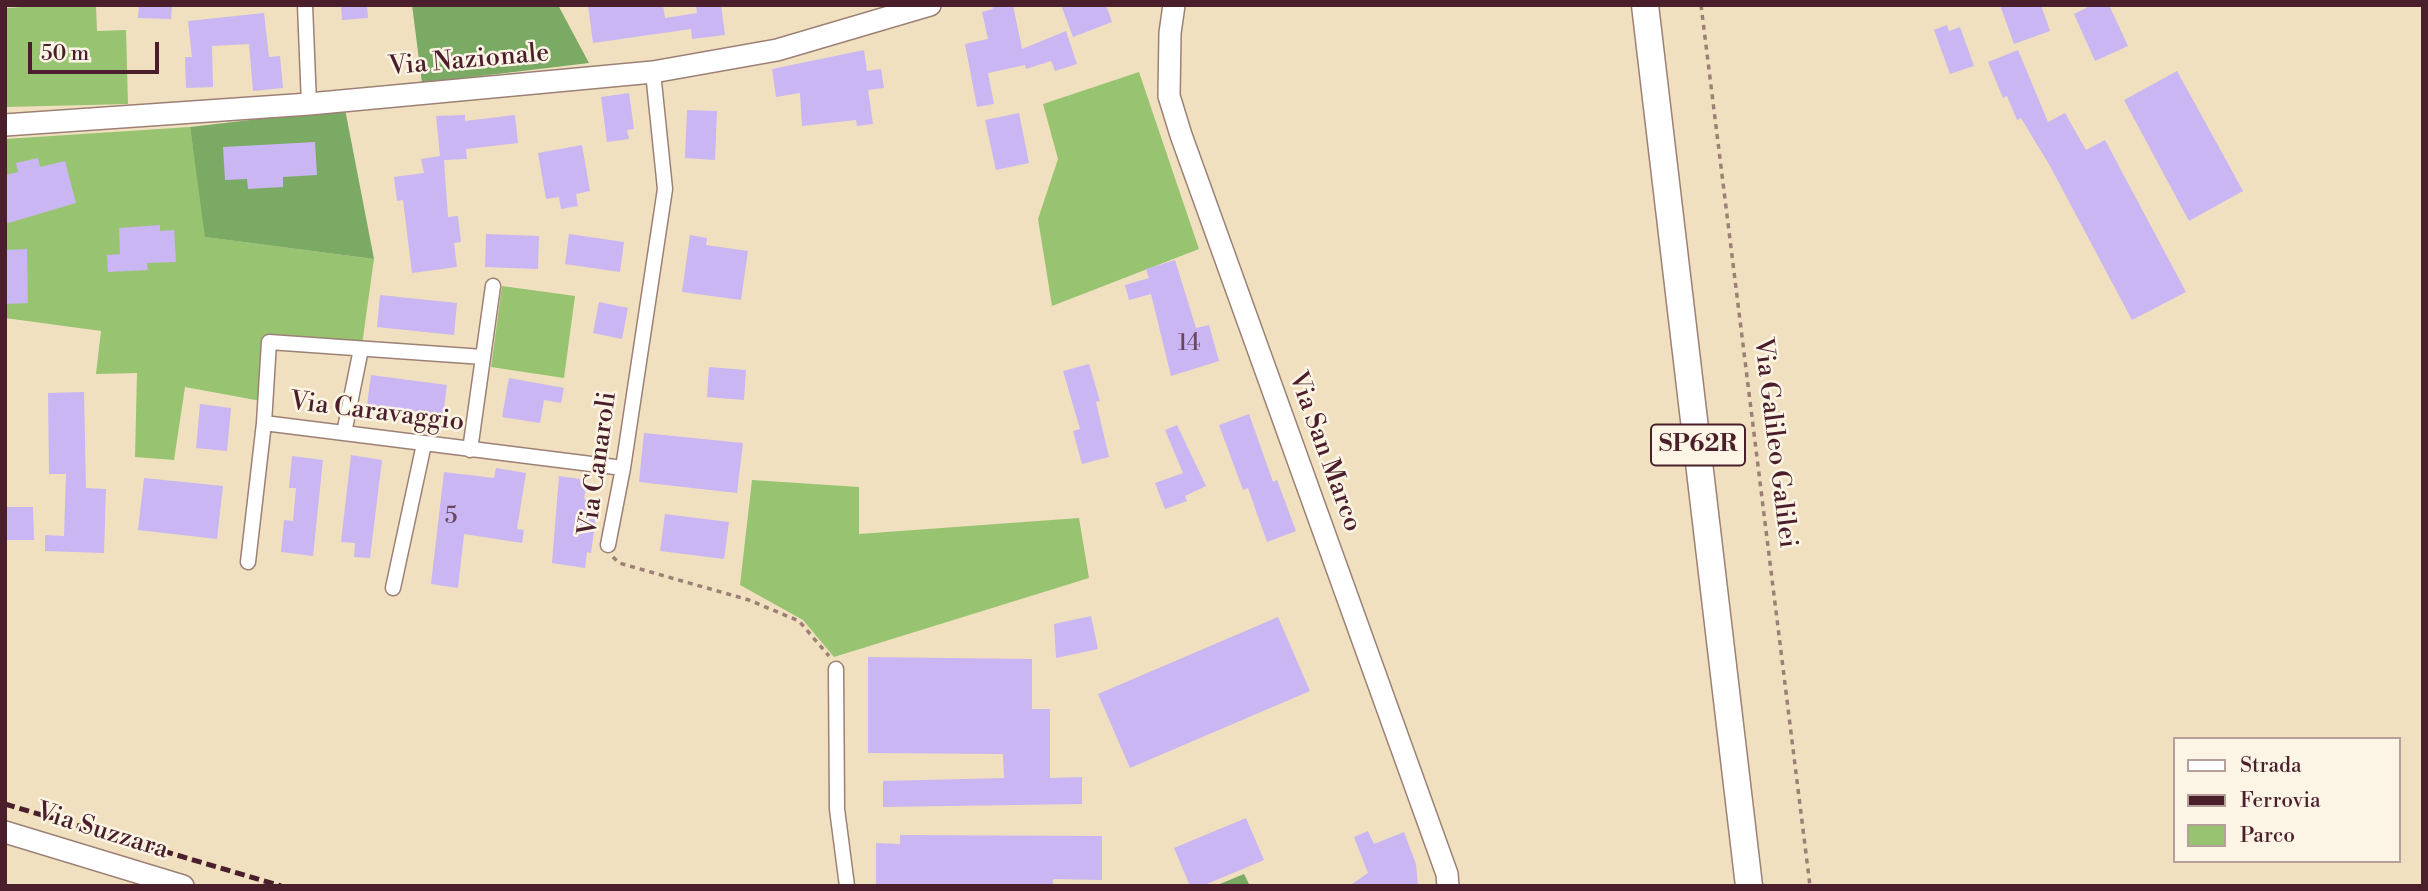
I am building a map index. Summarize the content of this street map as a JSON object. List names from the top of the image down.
{
  "streets": {
    "highway": ["SP62R"],
    "street": [
      "Via Nazionale",
      "Via Caravaggio",
      "Via San Marco",
      "Via Canaroli",
      "Via Suzzara"
    ],
    "path": ["Via Galileo Galilei"]
  },
  "crossings": [
    ["Via Nazionale", "Via Canaroli"],
    ["Via Caravaggio", "Via Canaroli"]
  ],
  "house_numbers": ["14", "5"],
  "legend": ["Strada", "Ferrovia", "Parco"],
  "scale_bar": "50 m"
}
